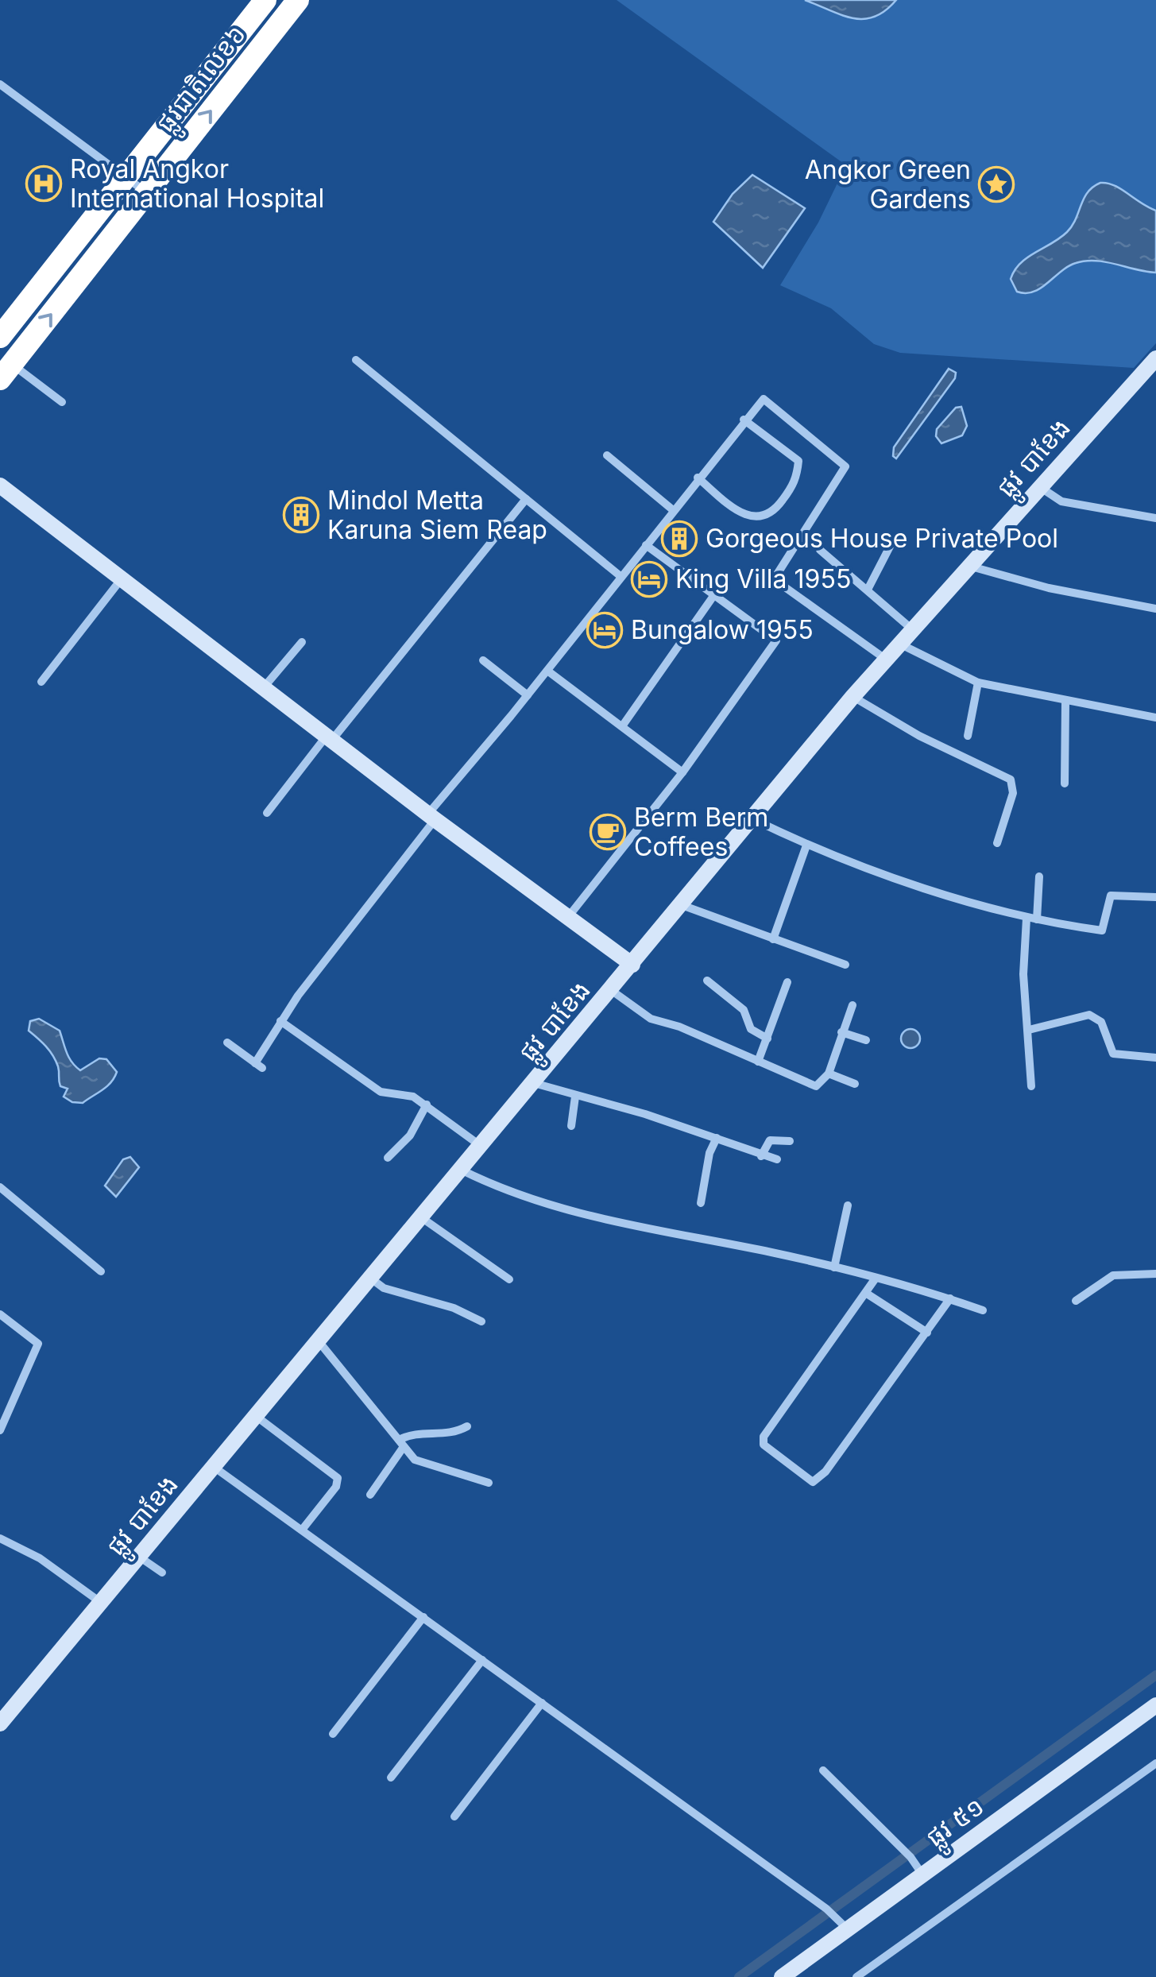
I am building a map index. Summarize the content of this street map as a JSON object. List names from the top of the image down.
{
  "streets": {
    "highway": ["ផ្លូវជាតិលេខ៦"],
    "street": ["ផ្លូវ បាខែង", "ផ្លូវ ៥១"]
  },
  "places": {
    "hospital": ["Royal Angkor International Hospital"],
    "place": ["Angkor Green Gardens"],
    "building": ["Mindol Metta Karuna Siem Reap", "Gorgeous House Private Pool"],
    "hotel": ["King Villa 1955", "Bungalow 1955"],
    "cafe": ["Berm Berm Coffees"]
  }
}
